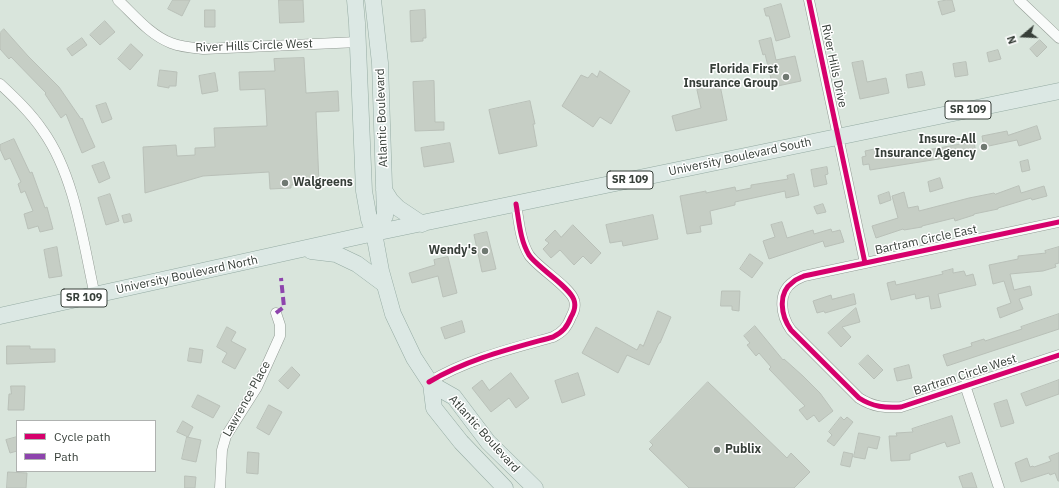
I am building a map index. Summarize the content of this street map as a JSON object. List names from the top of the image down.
{
  "streets": {
    "main road": [
      "SR 109",
      "Atlantic Boulevard",
      "University Boulevard South",
      "University Boulevard North"
    ],
    "street": [
      "River Hills Circle West",
      "River Hills Drive",
      "Bartram Circle East",
      "Bartram Circle West",
      "Lawrence Place"
    ]
  },
  "crossings": [
    ["River Hills Circle West", "Atlantic Boulevard"],
    ["River Hills Drive", "University Boulevard South"],
    ["River Hills Drive", "Bartram Circle East"],
    ["Atlantic Boulevard", "University Boulevard South"],
    ["Atlantic Boulevard", "University Boulevard North"],
    ["University Boulevard South", "University Boulevard North"],
    ["Bartram Circle East", "Bartram Circle West"]
  ],
  "places": [
    "Florida First Insurance Group",
    "Insure-All Insurance Agency",
    "Walgreens",
    "Wendy's",
    "Publix"
  ],
  "legend": ["Cycle path", "Path"],
  "north": "left"
}
